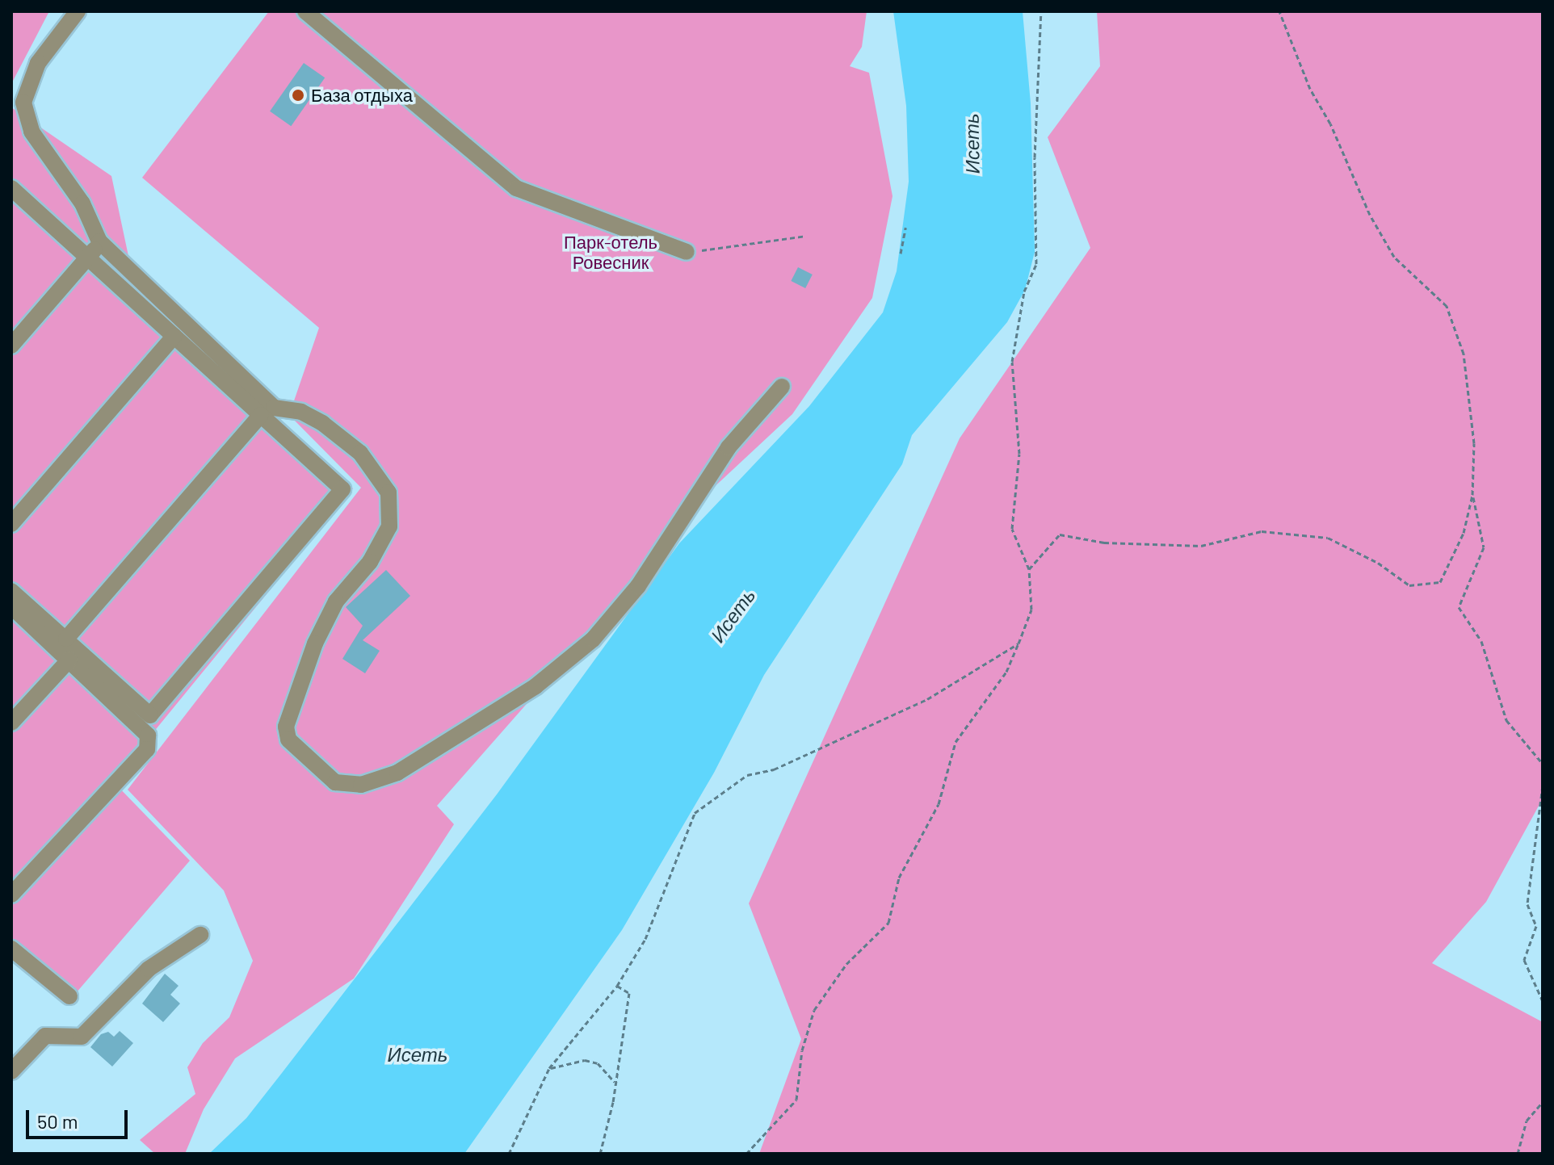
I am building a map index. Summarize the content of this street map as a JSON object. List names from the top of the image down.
{
  "water": ["Исеть"],
  "parks": ["Парк-отель Ровесник"],
  "places": ["База отдыха"],
  "scale_bar": "50 m"
}
